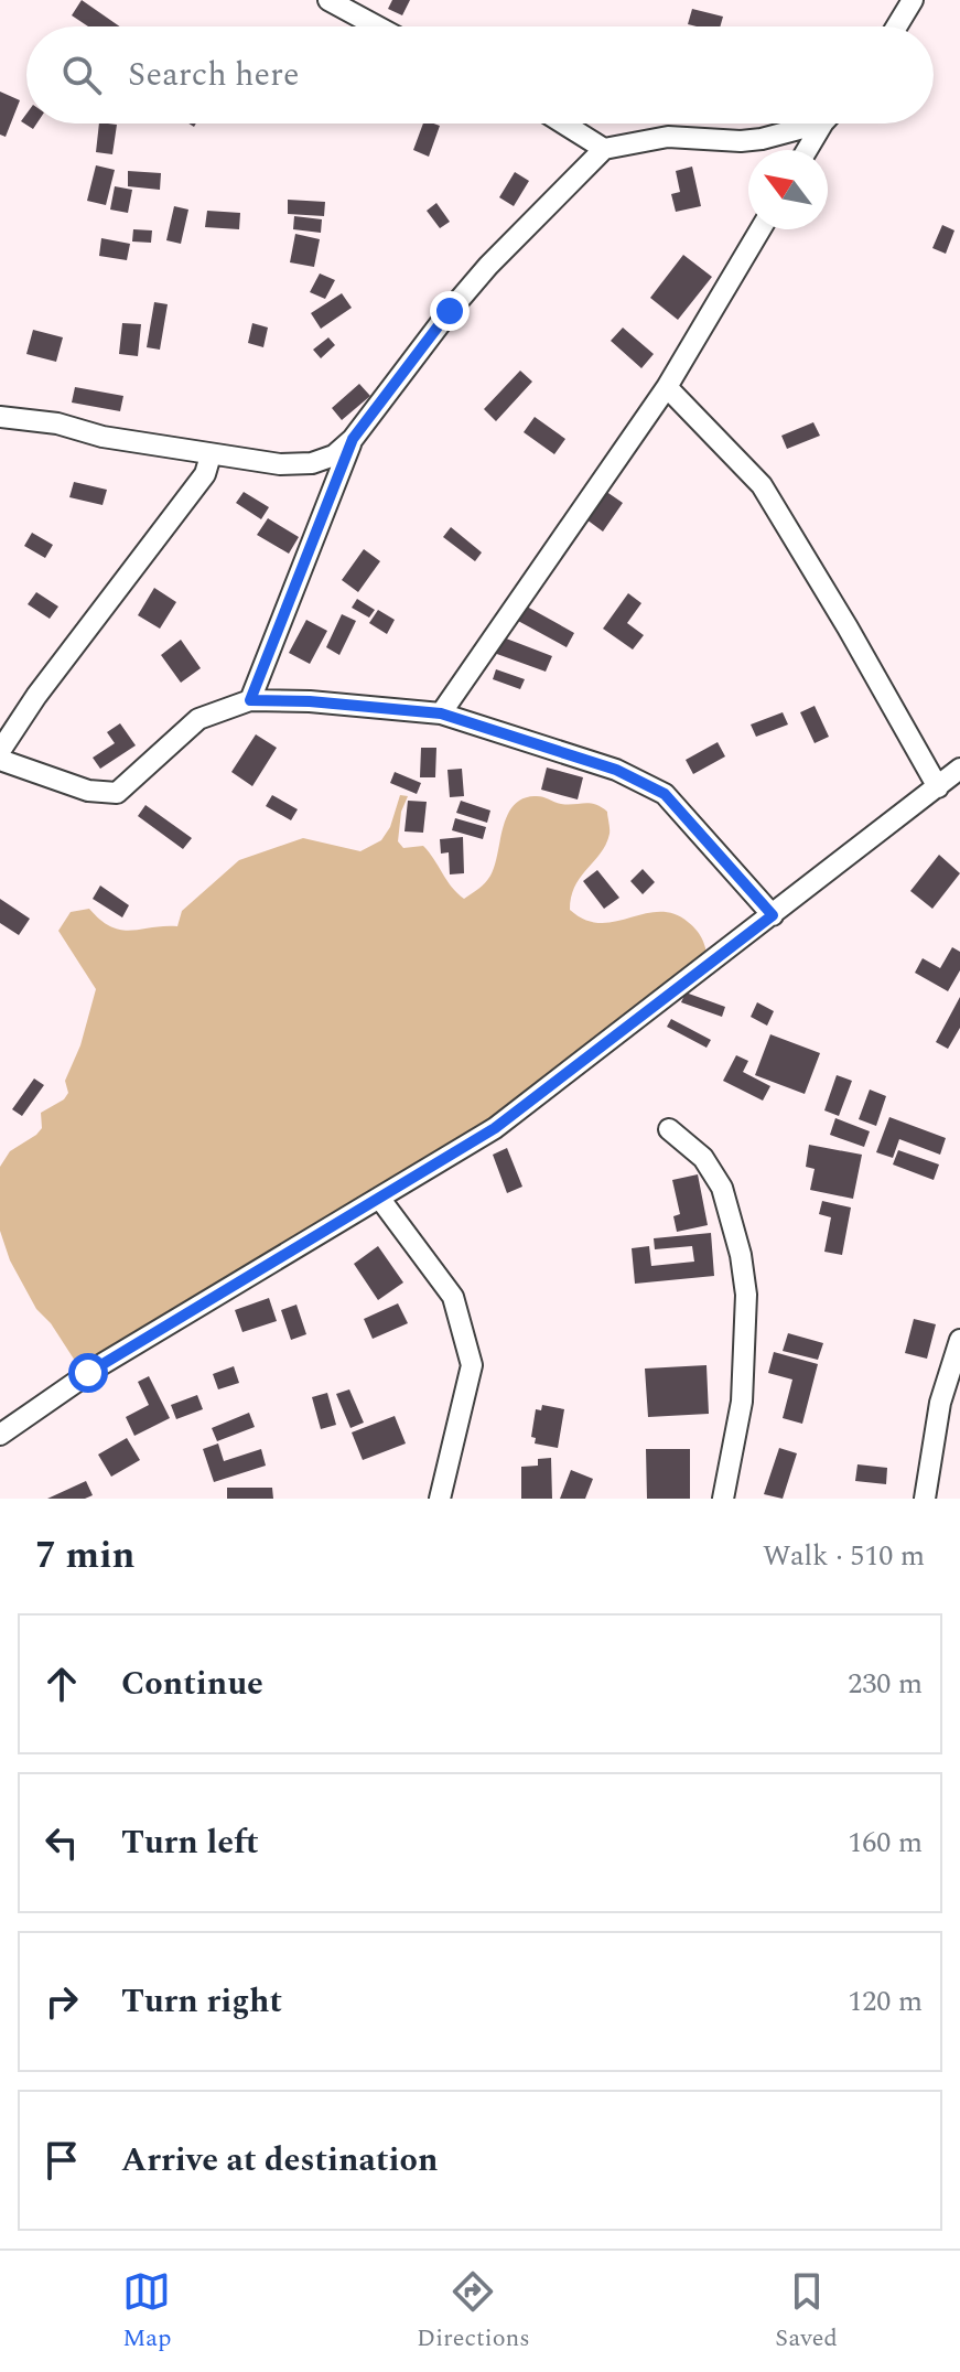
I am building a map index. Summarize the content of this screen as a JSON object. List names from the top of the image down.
{
  "north": "top left",
  "page": {
    "search": "Search here",
    "heading": ["7 min", "Walk · 510 m"],
    "list": [
      ["Continue", "230 m"],
      ["Turn left", "160 m"],
      ["Turn right", "120 m"],
      "Arrive at destination"
    ],
    "nav": ["Map", "Directions", "Saved"]
  }
}
